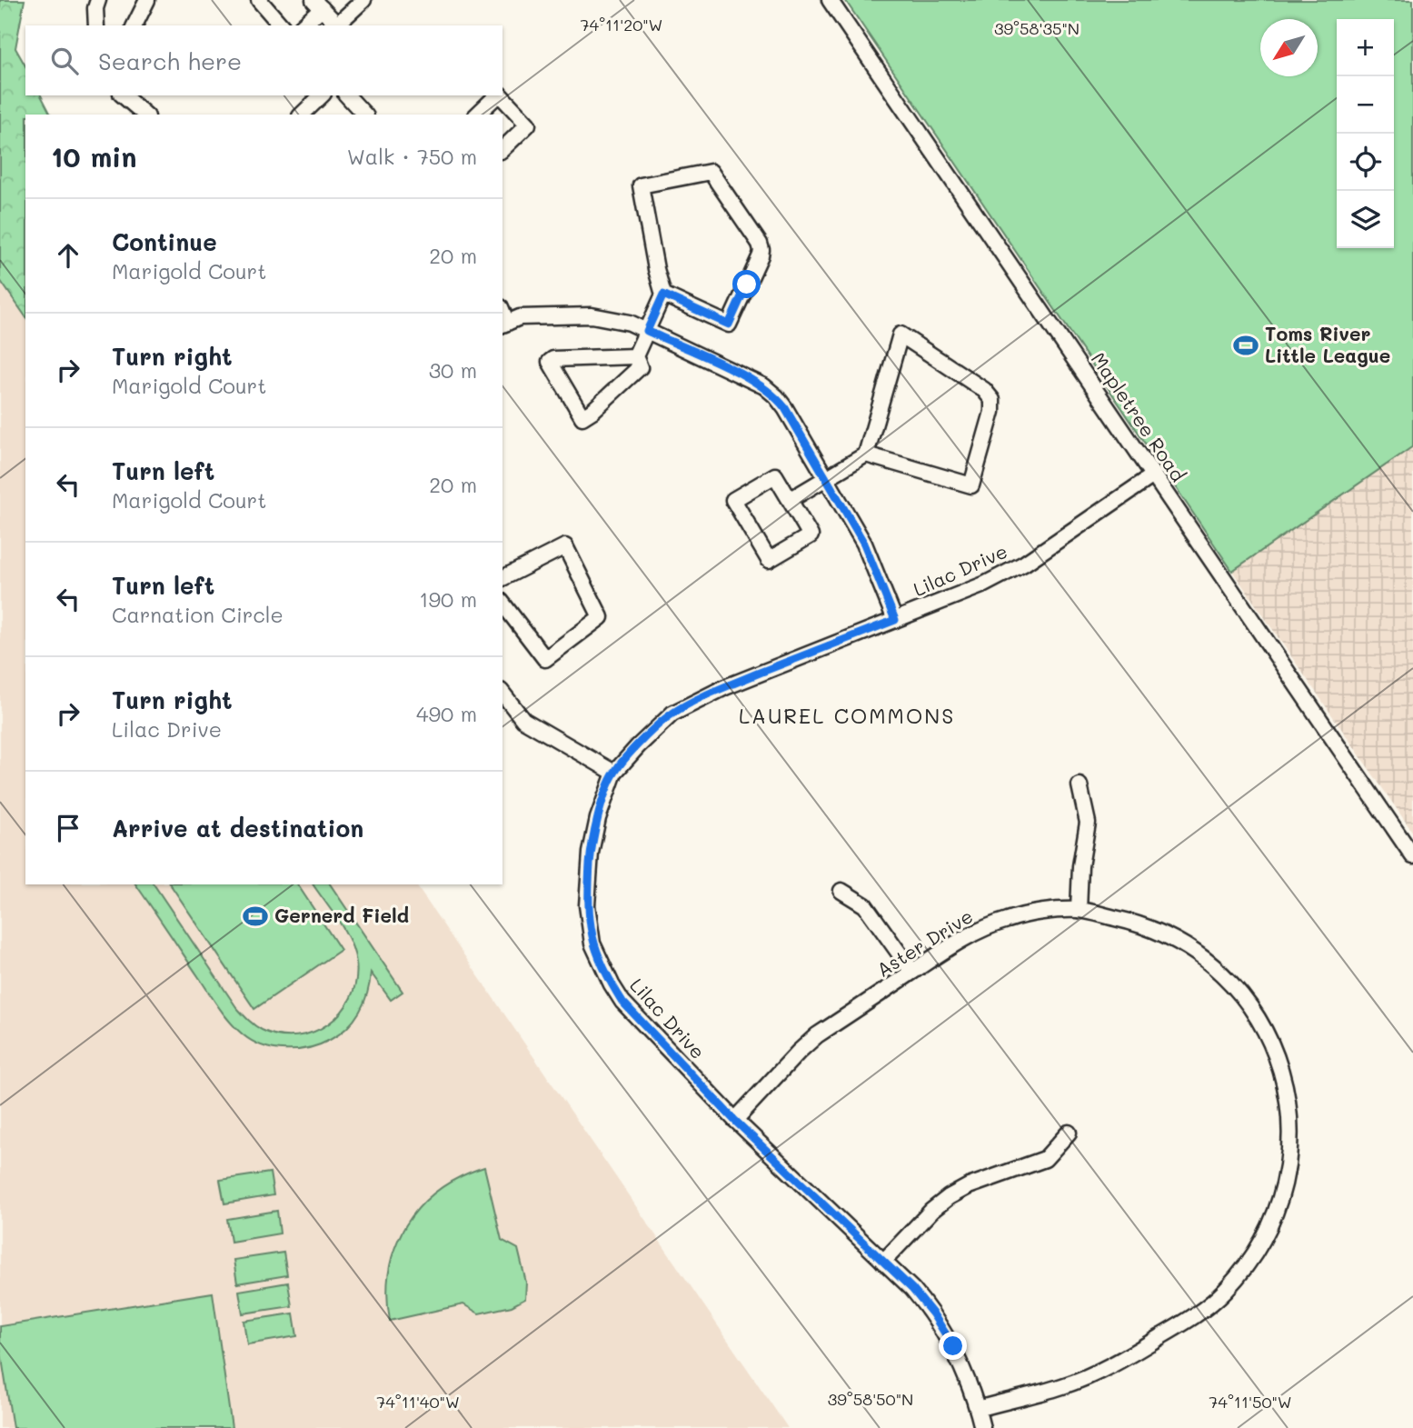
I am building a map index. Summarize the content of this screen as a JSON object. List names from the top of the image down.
{
  "streets": {
    "street": ["Mapletree Road", "Lilac Drive", "Aster Drive"]
  },
  "crossings": [
    ["Mapletree Road", "Lilac Drive"],
    ["Lilac Drive", "Aster Drive"]
  ],
  "districts": ["LAUREL COMMONS"],
  "places": {
    "sports": ["Toms River Little League", "Gernerd Field"]
  },
  "north": "bottom left",
  "page": {
    "map_buttons": ["+", "−"],
    "search": "Search here",
    "heading": ["10 min", "Walk · 750 m"],
    "list": [
      ["Continue", "Marigold Court", "20 m"],
      ["Turn right", "Marigold Court", "30 m"],
      ["Turn left", "Marigold Court", "20 m"],
      ["Turn left", "Carnation Circle", "190 m"],
      ["Turn right", "Lilac Drive", "490 m"],
      "Arrive at destination"
    ]
  },
  "coordinates": [
    "74°11'20\"W",
    "39°58'35\"N",
    "39°58'50\"N",
    "74°11'40\"W",
    "74°11'50\"W"
  ]
}
